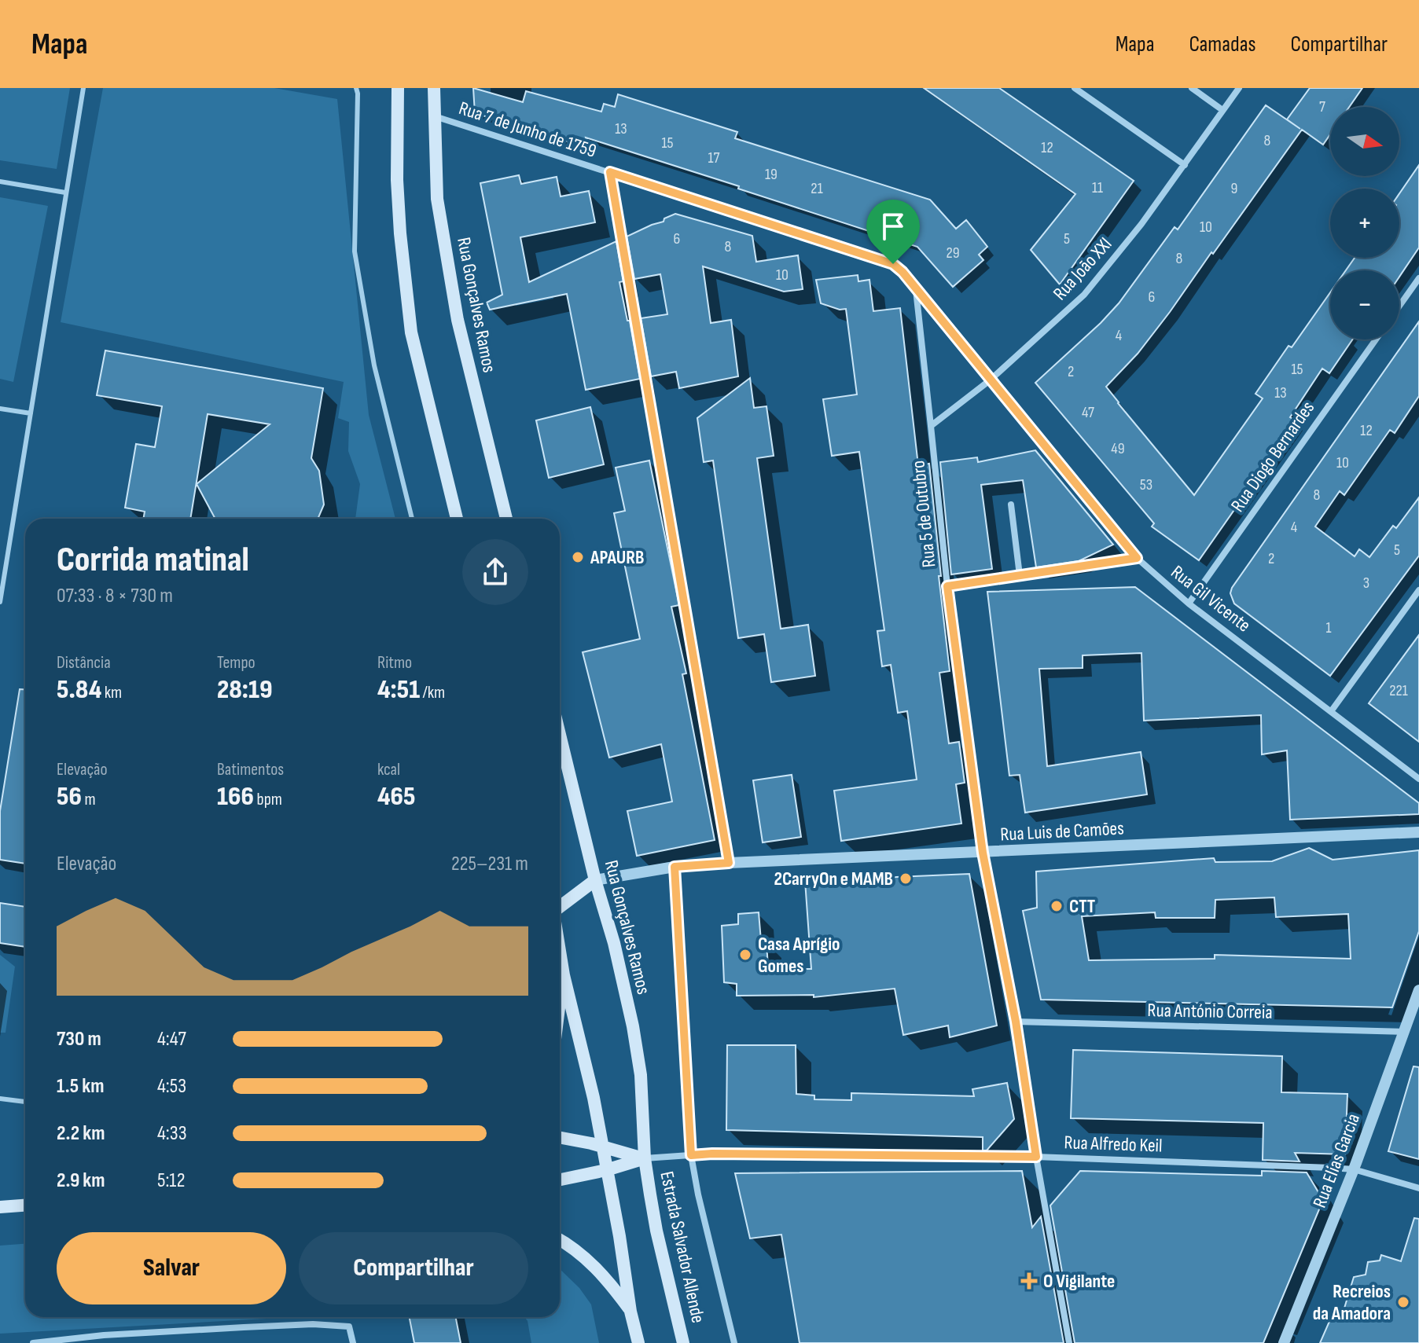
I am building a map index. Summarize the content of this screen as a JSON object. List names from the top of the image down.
{
  "streets": {
    "main road": ["Rua Gonçalves Ramos", "Estrada Salvador Allende"],
    "street": [
      "Rua 7 de Junho de 1759",
      "Rua João XXI",
      "Rua Diogo Bernardes",
      "Rua 5 de Outubro",
      "Rua Gil Vicente",
      "Rua Luis de Camões",
      "Rua António Correia",
      "Rua Alfredo Keil",
      "Rua Elias Garcia"
    ]
  },
  "crossings": [
    ["Rua 7 de Junho de 1759", "Rua João XXI"],
    ["Rua 7 de Junho de 1759", "Rua Gonçalves Ramos"],
    ["Rua 7 de Junho de 1759", "Rua 5 de Outubro"],
    ["Rua 7 de Junho de 1759", "Rua Gil Vicente"],
    ["Rua Gonçalves Ramos", "Rua Luis de Camões"],
    ["Rua Gonçalves Ramos", "Rua Alfredo Keil"],
    ["Rua Gonçalves Ramos", "Estrada Salvador Allende"],
    ["Rua Diogo Bernardes", "Rua Gil Vicente"],
    ["Rua 5 de Outubro", "Rua Luis de Camões"],
    ["Rua 5 de Outubro", "Rua António Correia"],
    ["Rua 5 de Outubro", "Rua Alfredo Keil"],
    ["Rua António Correia", "Rua Elias Garcia"],
    ["Rua Alfredo Keil", "Rua Elias Garcia"],
    ["Rua Alfredo Keil", "Estrada Salvador Allende"]
  ],
  "places": {
    "other": [
      "APAURB",
      "2CarryOn e MAMB",
      "CTT",
      "Casa Aprígio Gomes",
      "Recreios da Amadora"
    ],
    "health": ["O Vigilante"]
  },
  "house_numbers": [
    "7",
    "13",
    "8",
    "15",
    "12",
    "17",
    "19",
    "11",
    "21",
    "9",
    "10",
    "6",
    "5",
    "8",
    "29",
    "8",
    "10",
    "6",
    "4",
    "15",
    "2",
    "13",
    "47",
    "12",
    "49",
    "10",
    "53",
    "8",
    "4",
    "5",
    "2",
    "3",
    "1",
    "221"
  ],
  "north": "right",
  "page": {
    "header": "Mapa",
    "nav": ["Mapa", "Camadas", "Compartilhar"],
    "map_buttons": ["+", "−"],
    "heading": ["Corrida matinal", "07:33 · 8 × 730 m"],
    "stats": [
      ["Distância", "5.84 km"],
      ["Tempo", "28:19"],
      ["Ritmo", "4:51 /km"],
      ["Elevação", "56 m"],
      ["Batimentos", "166 bpm"],
      ["kcal", "465"]
    ],
    "chart": ["Elevação", "225–231 m"],
    "list": [
      {
        "name": "730 m",
        "note": "4:47"
      },
      {
        "name": "1.5 km",
        "note": "4:53"
      },
      {
        "name": "2.2 km",
        "note": "4:33"
      },
      {
        "name": "2.9 km",
        "note": "5:12"
      }
    ],
    "buttons": ["Salvar", "Compartilhar"]
  }
}
